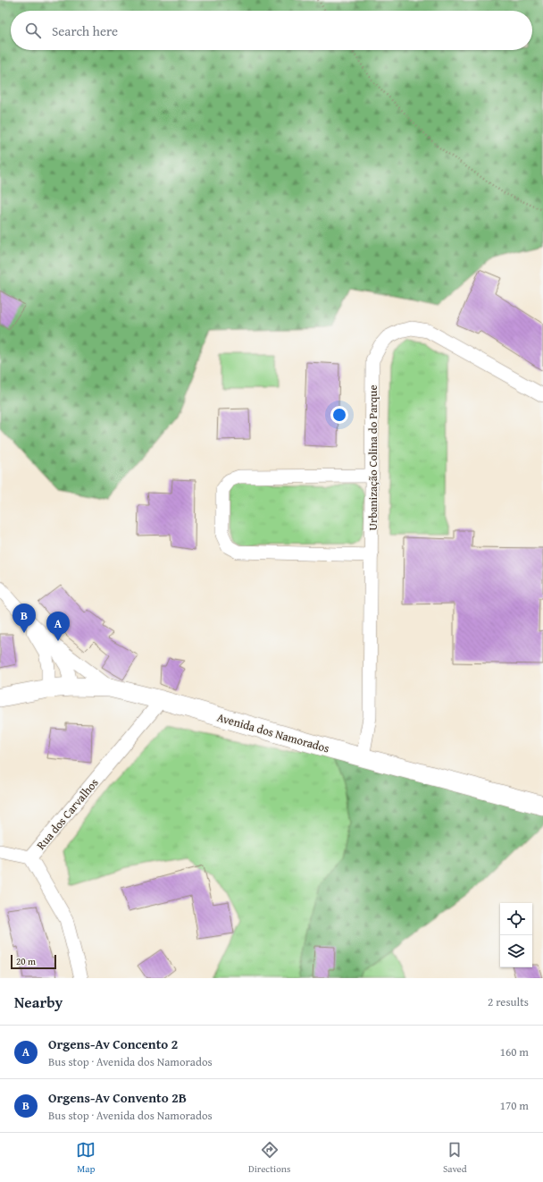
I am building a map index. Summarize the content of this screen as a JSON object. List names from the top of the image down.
{
  "streets": {
    "street": ["Urbanização Colina do Parque", "Avenida dos Namorados", "Rua dos Carvalhos"]
  },
  "crossings": [
    ["Urbanização Colina do Parque", "Avenida dos Namorados"],
    ["Avenida dos Namorados", "Rua dos Carvalhos"]
  ],
  "scale_bar": "20 m",
  "page": {
    "search": "Search here",
    "pins": ["B", "A"],
    "scale": "20 m",
    "heading": ["Nearby", "2 results"],
    "list": [
      {
        "mark": "A",
        "name": "Orgens-Av Concento 2",
        "note": "Bus stop · Avenida dos Namorados",
        "value": "160 m"
      },
      {
        "mark": "B",
        "name": "Orgens-Av Convento 2B",
        "note": "Bus stop · Avenida dos Namorados",
        "value": "170 m"
      }
    ],
    "nav": ["Map", "Directions", "Saved"]
  }
}
